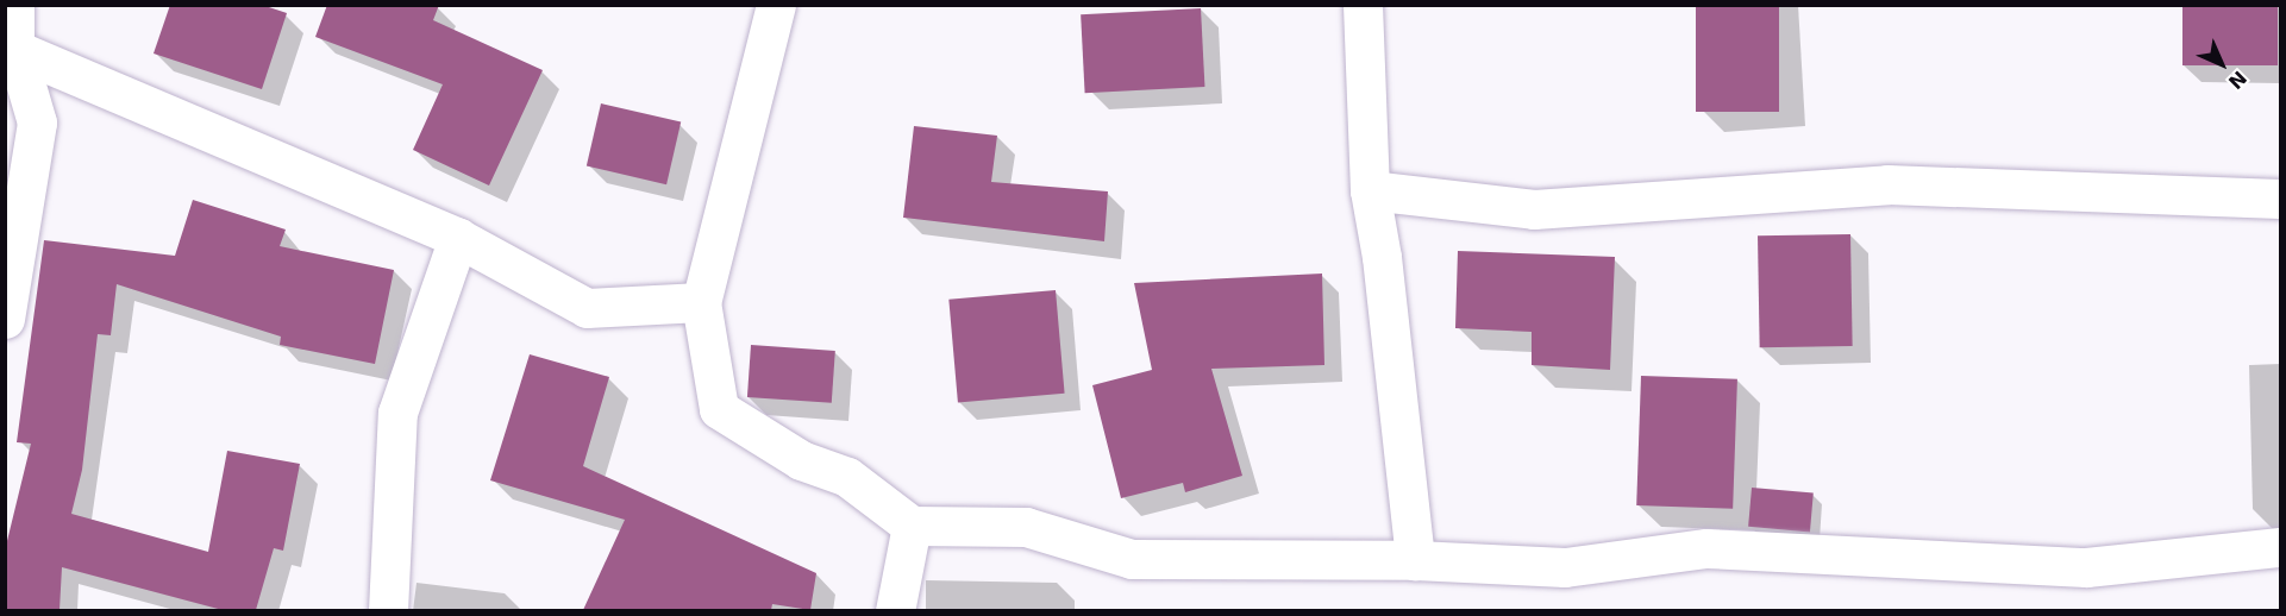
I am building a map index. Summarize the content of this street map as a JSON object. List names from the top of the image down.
{
  "north": "bottom right"
}
